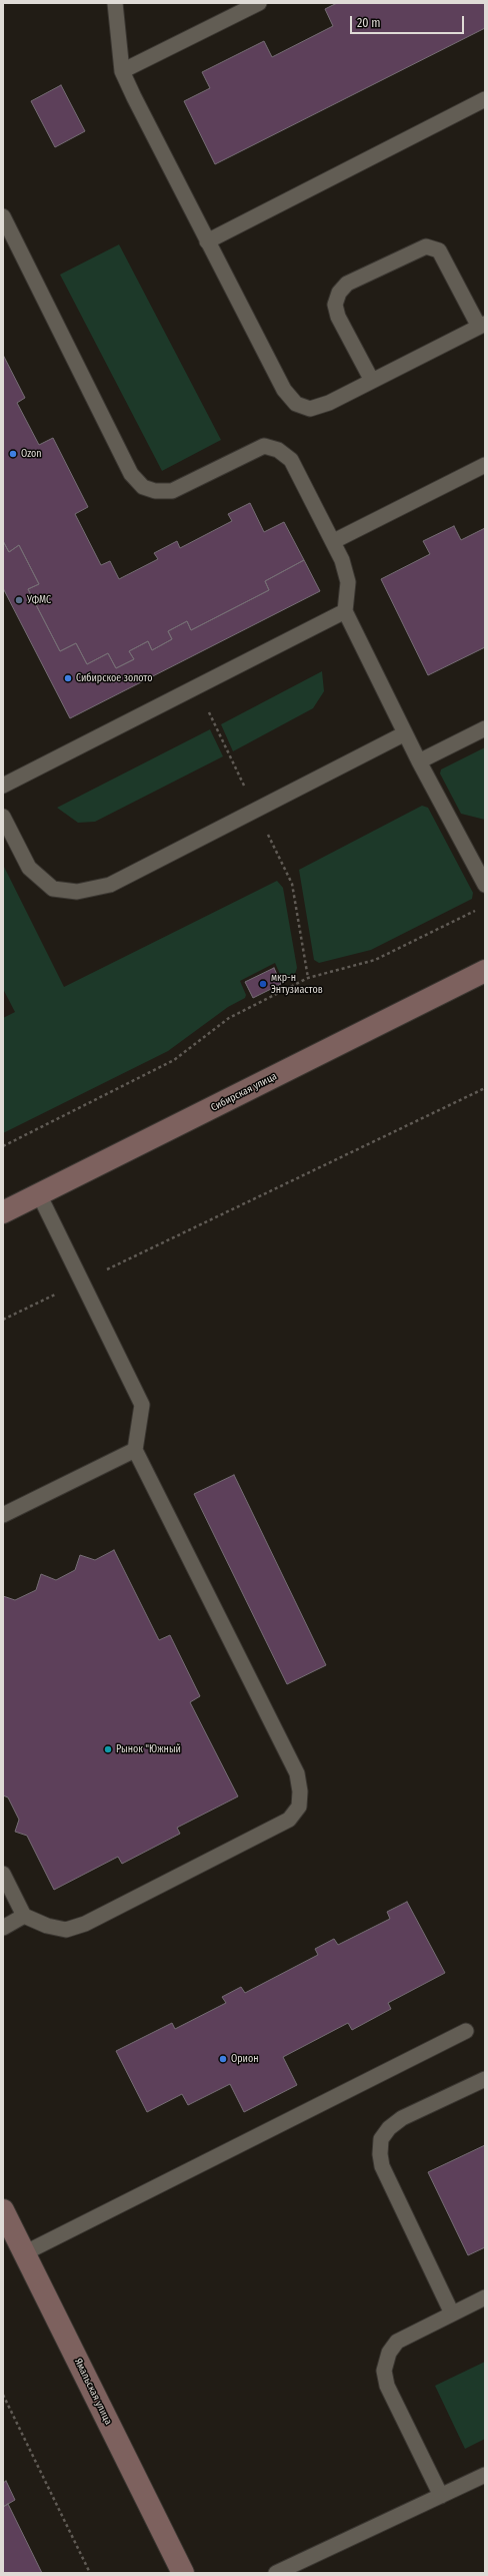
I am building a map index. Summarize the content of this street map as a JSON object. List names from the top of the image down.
{
  "streets": {
    "main road": ["Сибирская улица", "Ямальская улица"]
  },
  "places": [
    "Ozon",
    "УФМС",
    "Сибирское золото",
    "мкр-н Энтузиастов",
    "Рынок \"Южный",
    "Орион"
  ],
  "scale_bar": "20 m"
}
